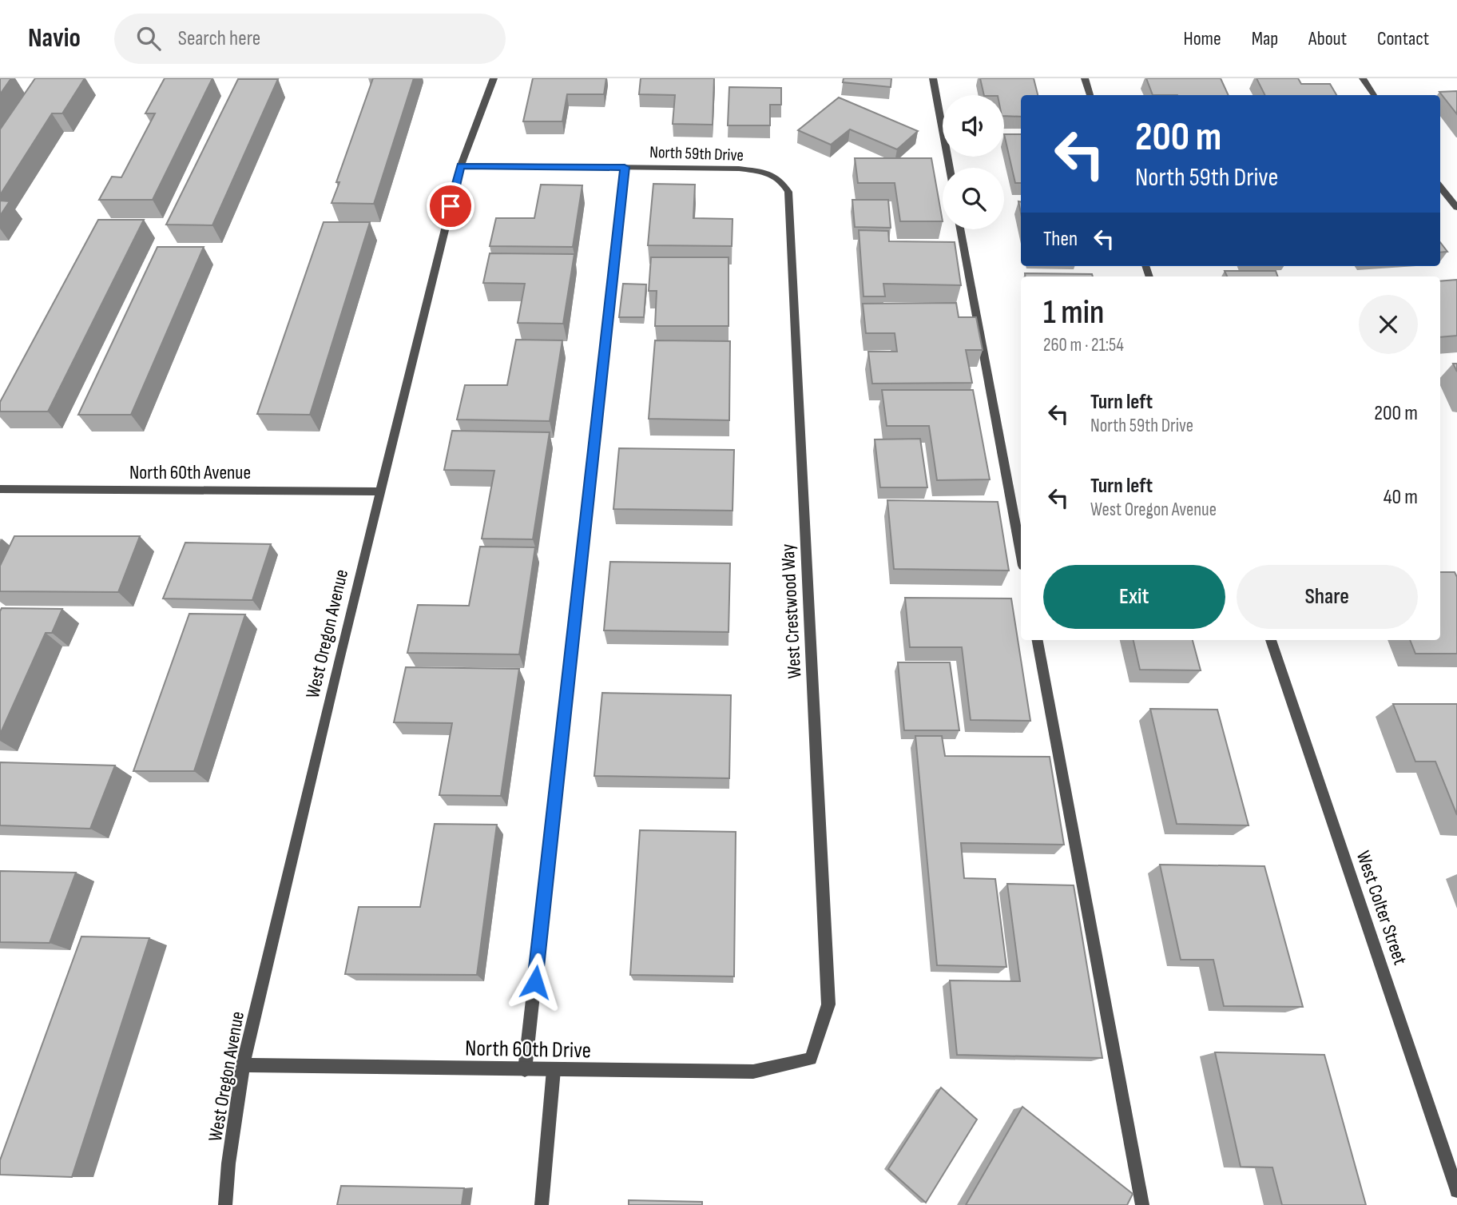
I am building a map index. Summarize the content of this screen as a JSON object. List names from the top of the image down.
{
  "streets": {
    "street": [
      "North 59th Drive",
      "North 60th Avenue",
      "West Crestwood Way",
      "West Oregon Avenue",
      "West Colter Street",
      "North 60th Drive"
    ]
  },
  "crossings": [
    ["North 59th Drive", "West Crestwood Way"],
    ["North 59th Drive", "West Oregon Avenue"],
    ["North 60th Avenue", "West Oregon Avenue"],
    ["West Crestwood Way", "North 60th Drive"],
    ["West Oregon Avenue", "North 60th Drive"]
  ],
  "page": {
    "header": "Navio",
    "search": "Search here",
    "nav": [
      "Home",
      "Map",
      "About",
      "Contact"
    ],
    "turn": ["200 m", "North 59th Drive"],
    "then": "Then",
    "heading": ["1 min", "260 m · 21:54"],
    "list": [
      {
        "name": "Turn left",
        "note": "North 59th Drive",
        "value": "200 m"
      },
      {
        "name": "Turn left",
        "note": "West Oregon Avenue",
        "value": "40 m"
      }
    ],
    "buttons": ["Exit", "Share"]
  }
}
